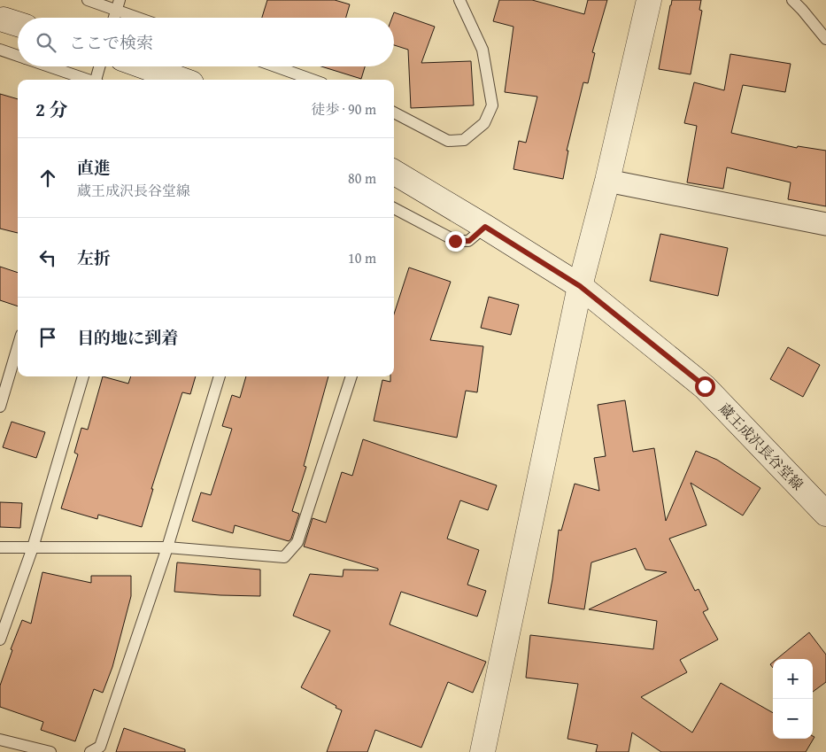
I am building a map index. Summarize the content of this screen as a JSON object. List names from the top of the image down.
{
  "streets": {
    "street": ["蔵王成沢長谷堂線"]
  },
  "page": {
    "search": "ここで検索",
    "heading": ["2 分", "徒歩 · 90 m"],
    "list": [
      ["直進", "蔵王成沢長谷堂線", "80 m"],
      ["左折", "10 m"],
      "目的地に到着"
    ],
    "map_buttons": ["+", "−"]
  }
}
